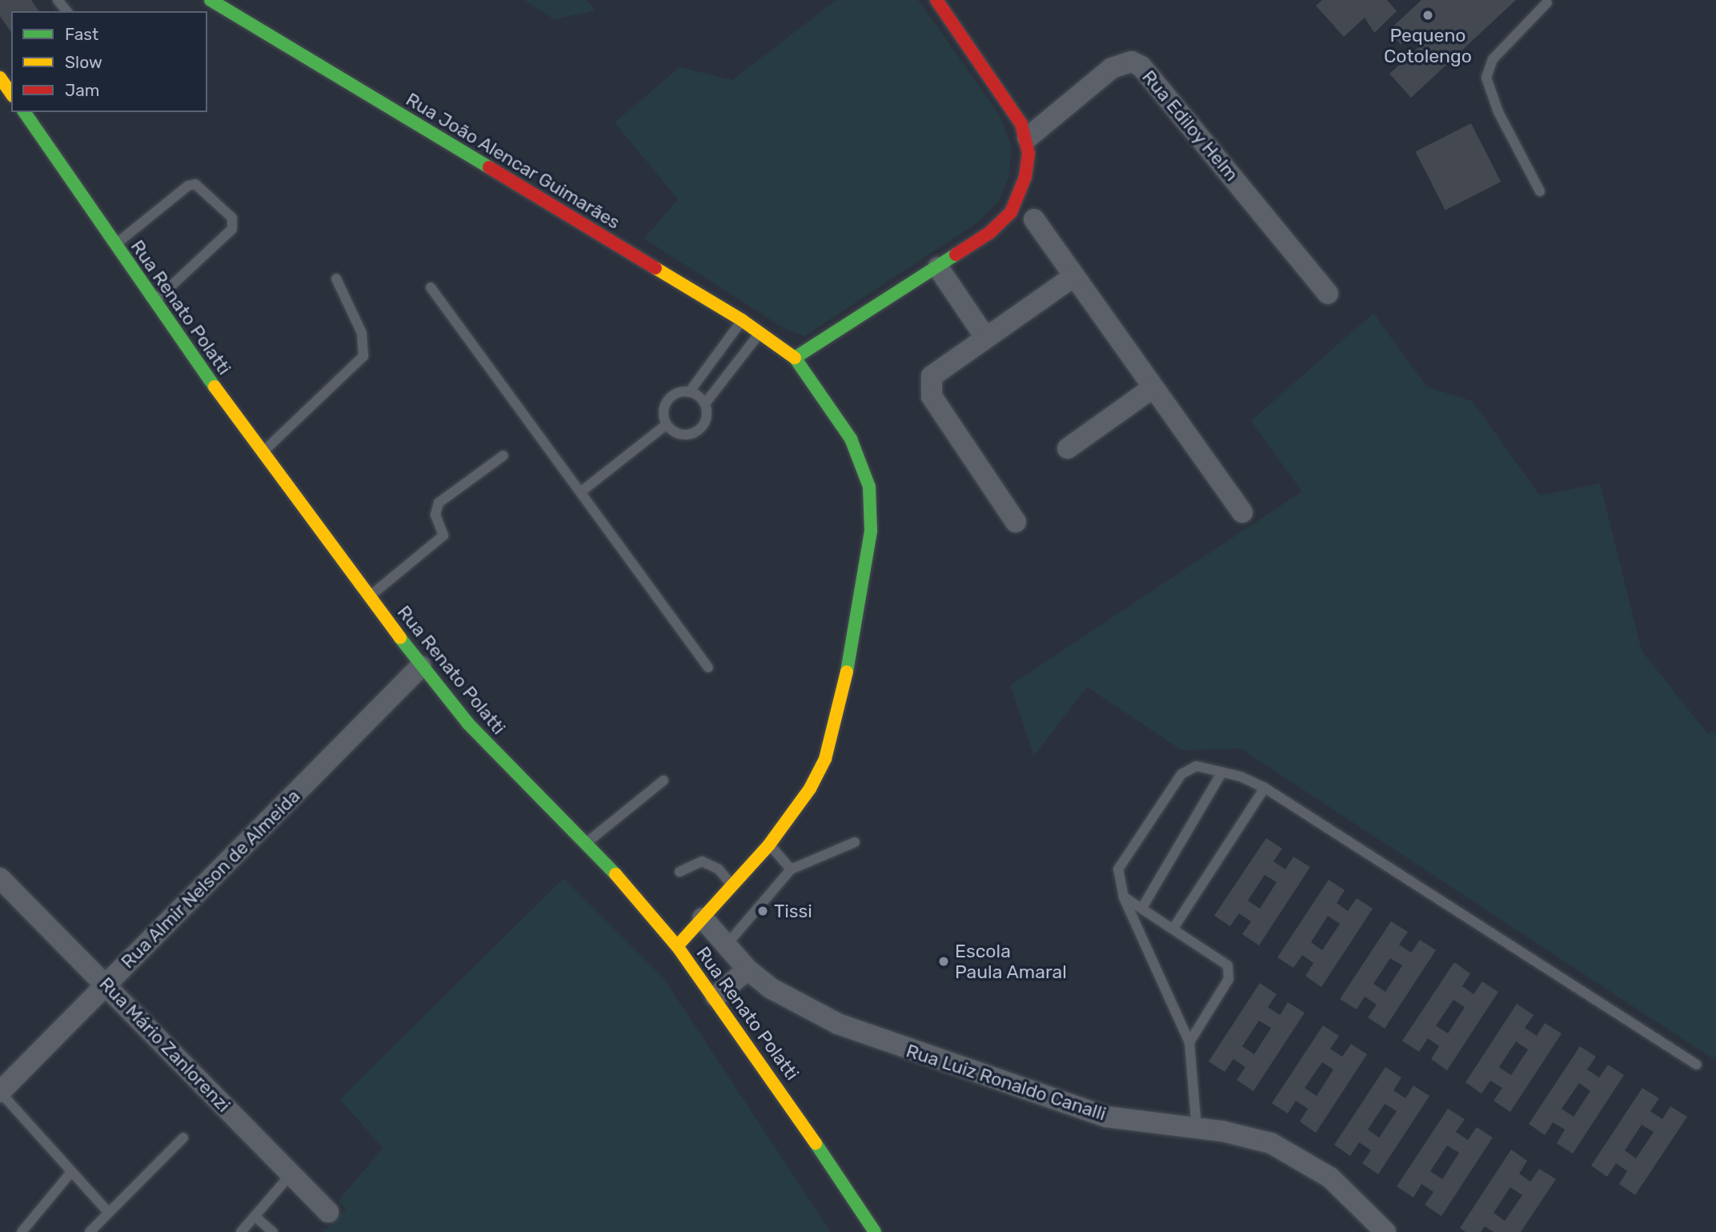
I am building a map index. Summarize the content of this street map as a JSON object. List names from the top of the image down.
{
  "streets": {
    "main road": ["Rua João Alencar Guimarães", "Rua Renato Polatti"],
    "street": [
      "Rua Ediloy Helm",
      "Rua Almir Nelson de Almeida",
      "Rua Mário Zanlorenzi",
      "Rua Luiz Ronaldo Canalli"
    ]
  },
  "crossings": [
    ["Rua João Alencar Guimarães", "Rua Renato Polatti"],
    ["Rua João Alencar Guimarães", "Rua Luiz Ronaldo Canalli"],
    ["Rua Renato Polatti", "Rua Almir Nelson de Almeida"],
    ["Rua Almir Nelson de Almeida", "Rua Mário Zanlorenzi"]
  ],
  "places": ["Pequeno Cotolengo", "Tissi", "Escola Paula Amaral"],
  "legend": ["Fast", "Slow", "Jam"]
}
